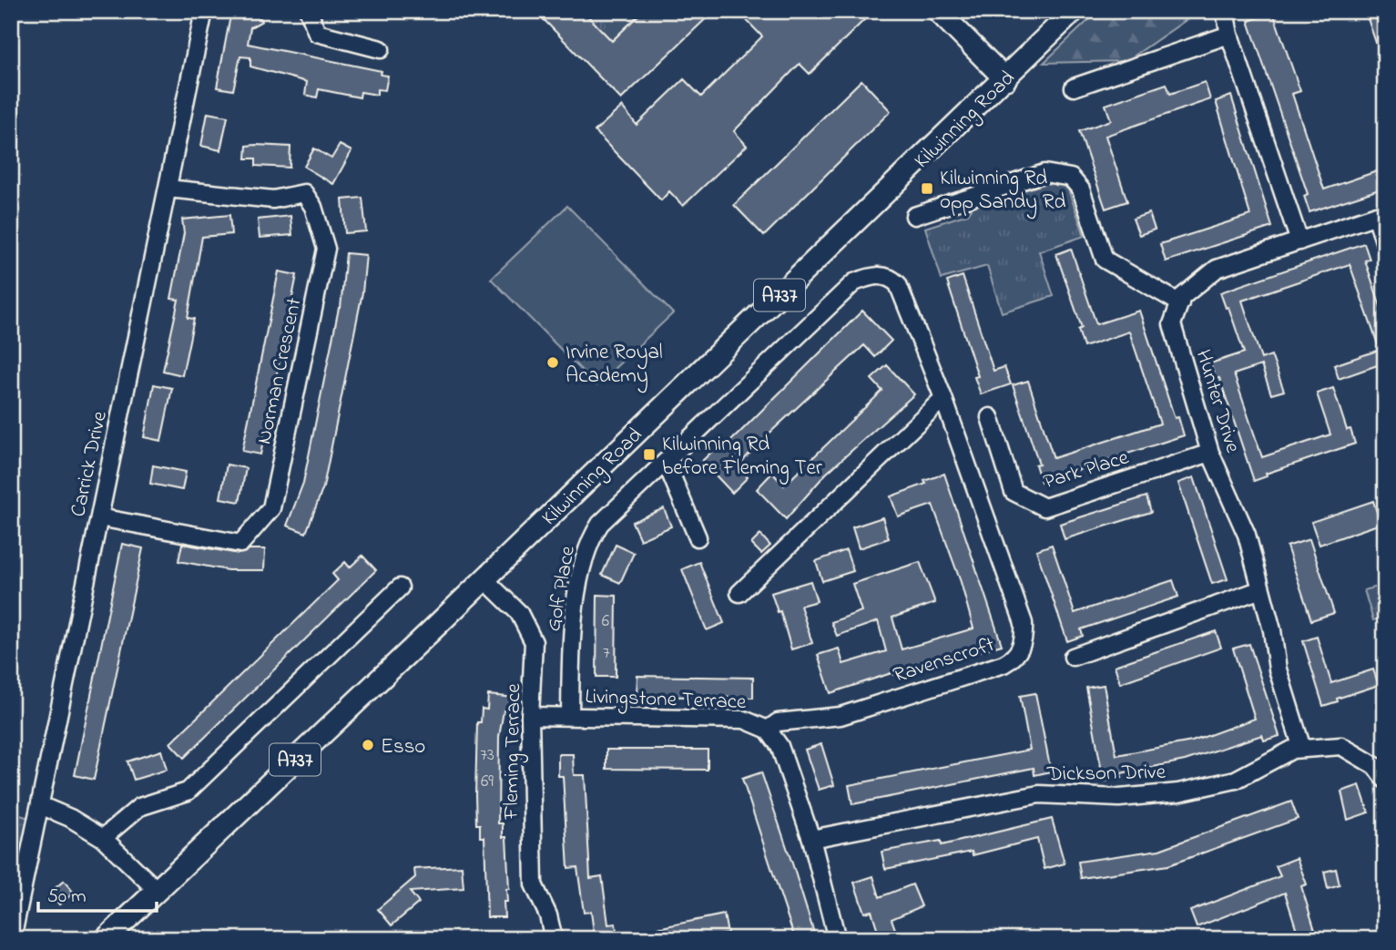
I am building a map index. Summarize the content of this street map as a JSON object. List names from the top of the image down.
{
  "streets": {
    "main road": ["Kilwinning Road", "A737"],
    "street": [
      "Norman Crescent",
      "Hunter Drive",
      "Carrick Drive",
      "Park Place",
      "Golf Place",
      "Ravenscroft",
      "Livingstone Terrace",
      "Fleming Terrace",
      "Dickson Drive"
    ]
  },
  "crossings": [
    ["Kilwinning Road", "Fleming Terrace"],
    ["Norman Crescent", "Carrick Drive"],
    ["Hunter Drive", "Park Place"],
    ["Hunter Drive", "Dickson Drive"],
    ["Golf Place", "Ravenscroft"],
    ["Golf Place", "Livingstone Terrace"],
    ["Ravenscroft", "Livingstone Terrace"],
    ["Livingstone Terrace", "Fleming Terrace"],
    ["Livingstone Terrace", "Dickson Drive"]
  ],
  "places": {
    "transit": ["Kilwinning Rd opp Sandy Rd", "Kilwinning Rd before Fleming Ter"],
    "other": ["Irvine Royal Academy", "Esso"]
  },
  "house_numbers": [
    "6",
    "7",
    "73",
    "69"
  ],
  "scale_bar": "50 m"
}
